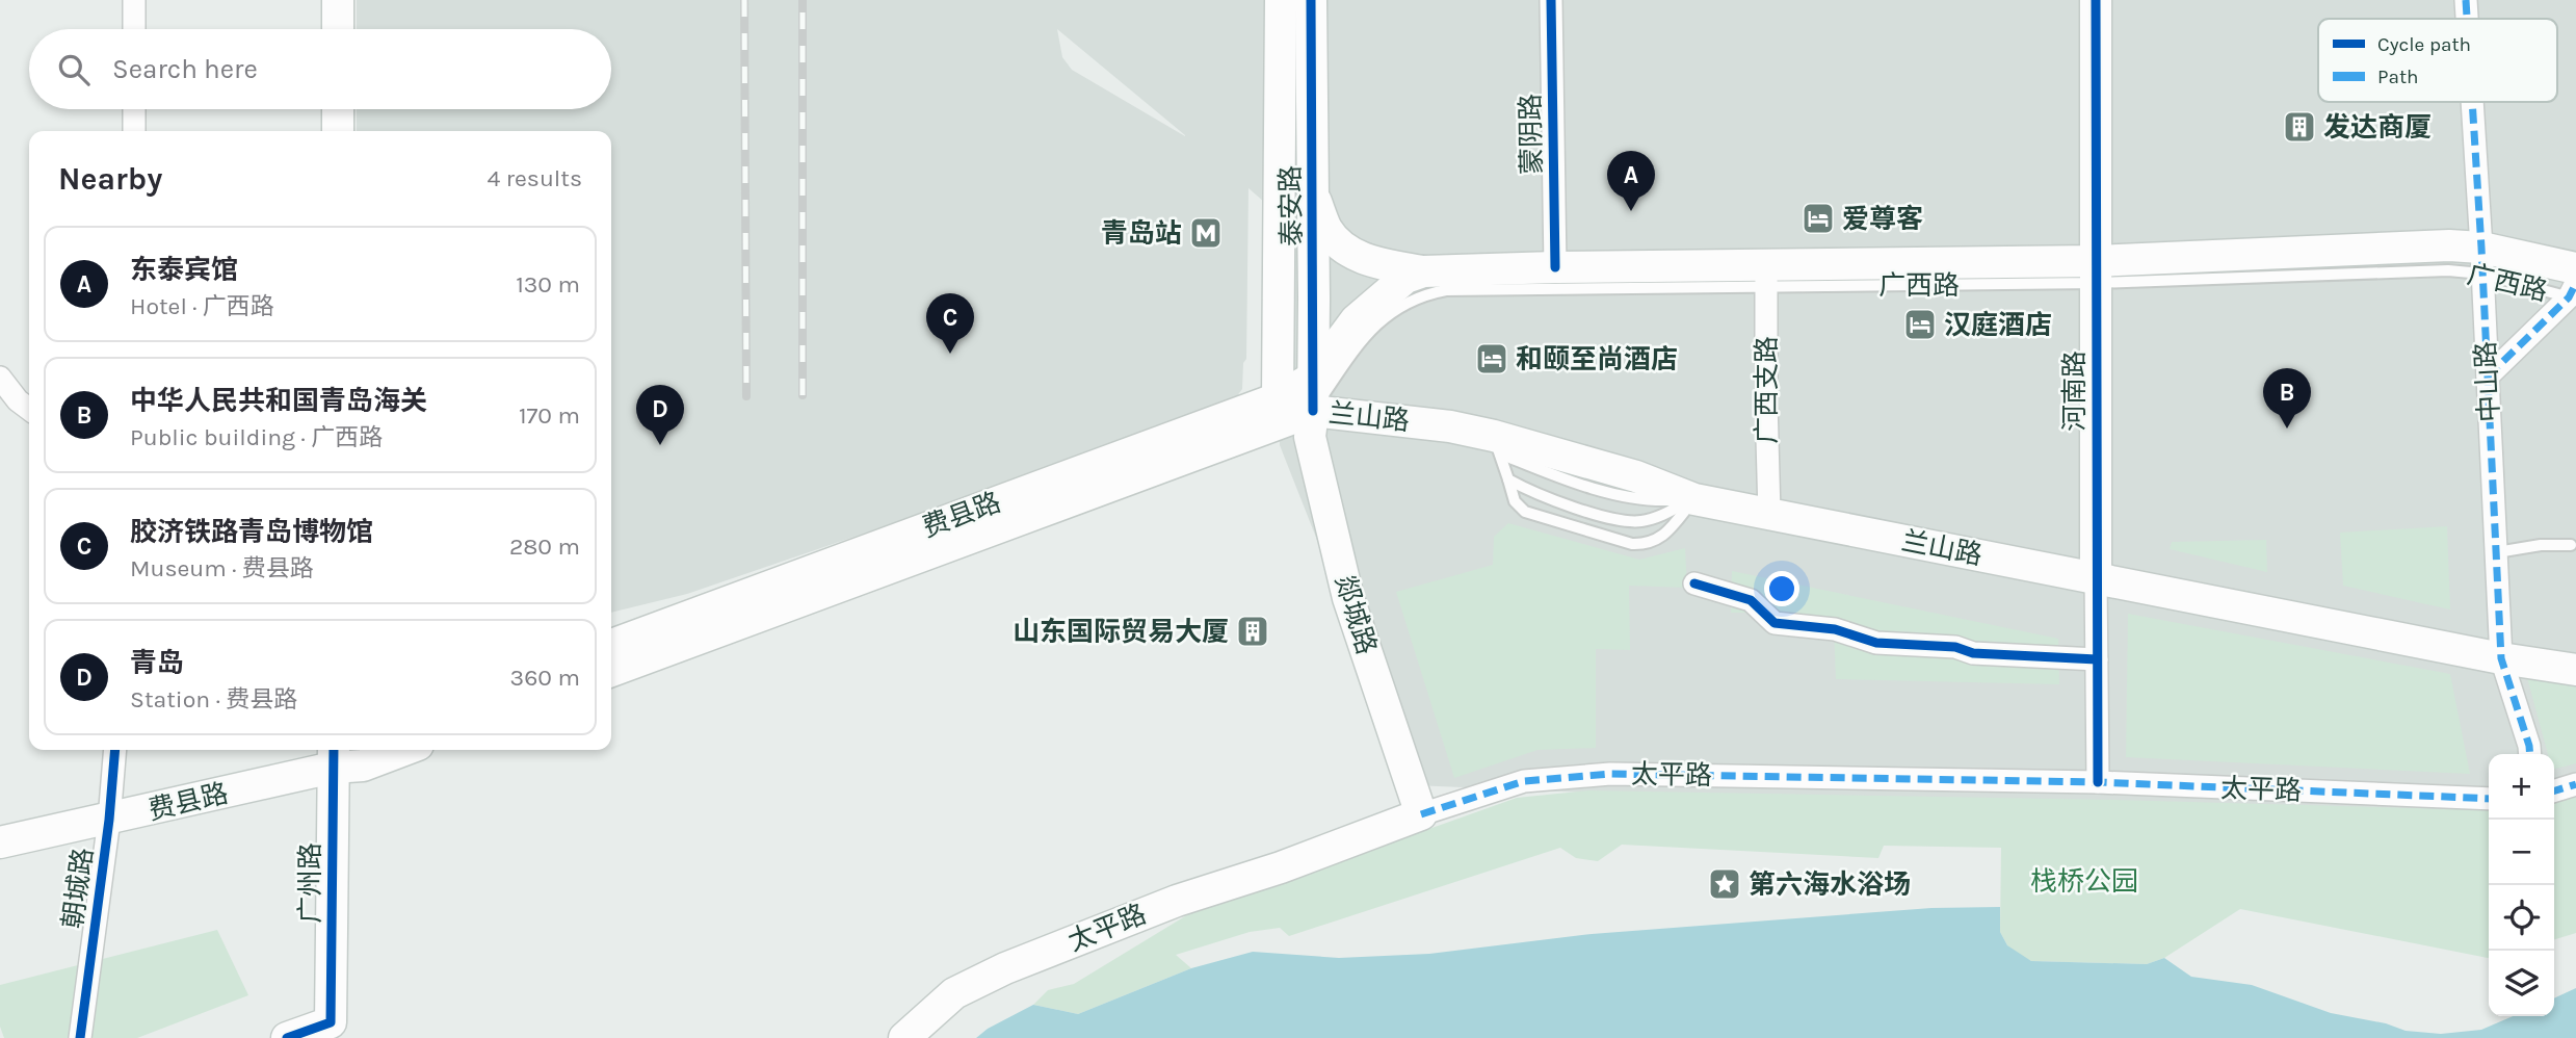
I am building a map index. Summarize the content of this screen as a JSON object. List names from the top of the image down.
{
  "streets": {
    "main road": [
      "泰安路",
      "广西路",
      "河南路",
      "兰山路",
      "费县路",
      "郯城路",
      "太平路",
      "广州路"
    ],
    "street": [
      "蒙阴路",
      "中山路",
      "广西支路",
      "朝城路"
    ]
  },
  "crossings": [
    ["蒙阴路", "广西路"],
    ["泰安路", "广西路"],
    ["泰安路", "兰山路"],
    ["泰安路", "费县路"],
    ["泰安路", "郯城路"],
    ["广西路", "中山路"],
    ["广西路", "广西支路"],
    ["广西路", "河南路"],
    ["广西路", "兰山路"],
    ["广西路", "费县路"],
    ["广西路", "郯城路"],
    ["中山路", "兰山路"],
    ["广西支路", "兰山路"],
    ["河南路", "兰山路"],
    ["河南路", "太平路"],
    ["兰山路", "费县路"],
    ["兰山路", "郯城路"],
    ["费县路", "郯城路"],
    ["费县路", "广州路"],
    ["费县路", "朝城路"],
    ["郯城路", "太平路"]
  ],
  "parks": ["栈桥公园"],
  "places": {
    "building": ["发达商厦", "山东国际贸易大厦"],
    "hotel": ["爱尊客", "汉庭酒店", "和颐至尚酒店"],
    "metro station": ["青岛站"],
    "place": ["第六海水浴场"]
  },
  "legend": ["Cycle path", "Path"],
  "page": {
    "search": "Search here",
    "heading": ["Nearby", "4 results"],
    "pins": [
      "A",
      "C",
      "B",
      "D"
    ],
    "list": [
      {
        "mark": "A",
        "name": "东泰宾馆",
        "note": "Hotel · 广西路",
        "value": "130 m"
      },
      {
        "mark": "B",
        "name": "中华人民共和国青岛海关",
        "note": "Public building · 广西路",
        "value": "170 m"
      },
      {
        "mark": "C",
        "name": "胶济铁路青岛博物馆",
        "note": "Museum · 费县路",
        "value": "280 m"
      },
      {
        "mark": "D",
        "name": "青岛",
        "note": "Station · 费县路",
        "value": "360 m"
      }
    ],
    "map_buttons": ["+", "−"]
  }
}
